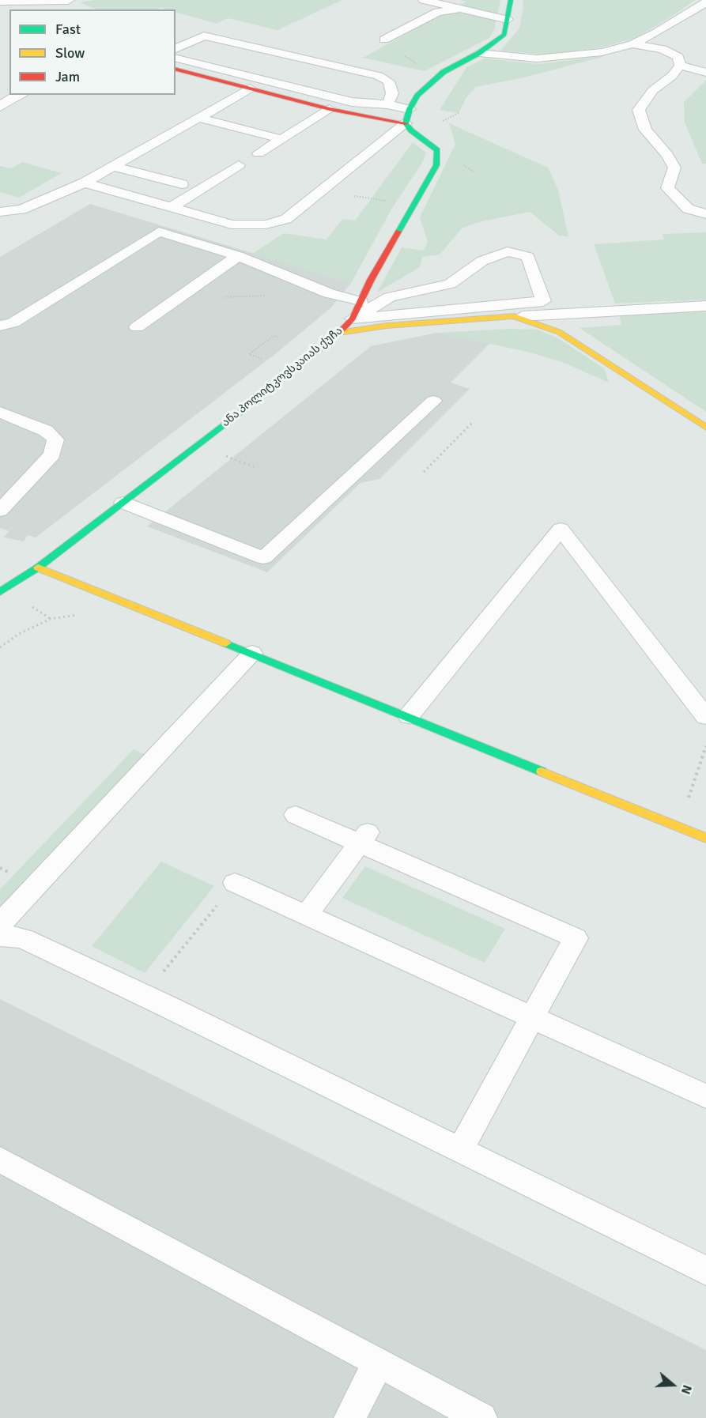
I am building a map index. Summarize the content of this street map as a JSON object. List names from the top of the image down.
{
  "streets": {
    "street": ["ანა პოლიტკოვსკაიას ქუჩა"]
  },
  "legend": ["Fast", "Slow", "Jam"],
  "north": "right"
}
